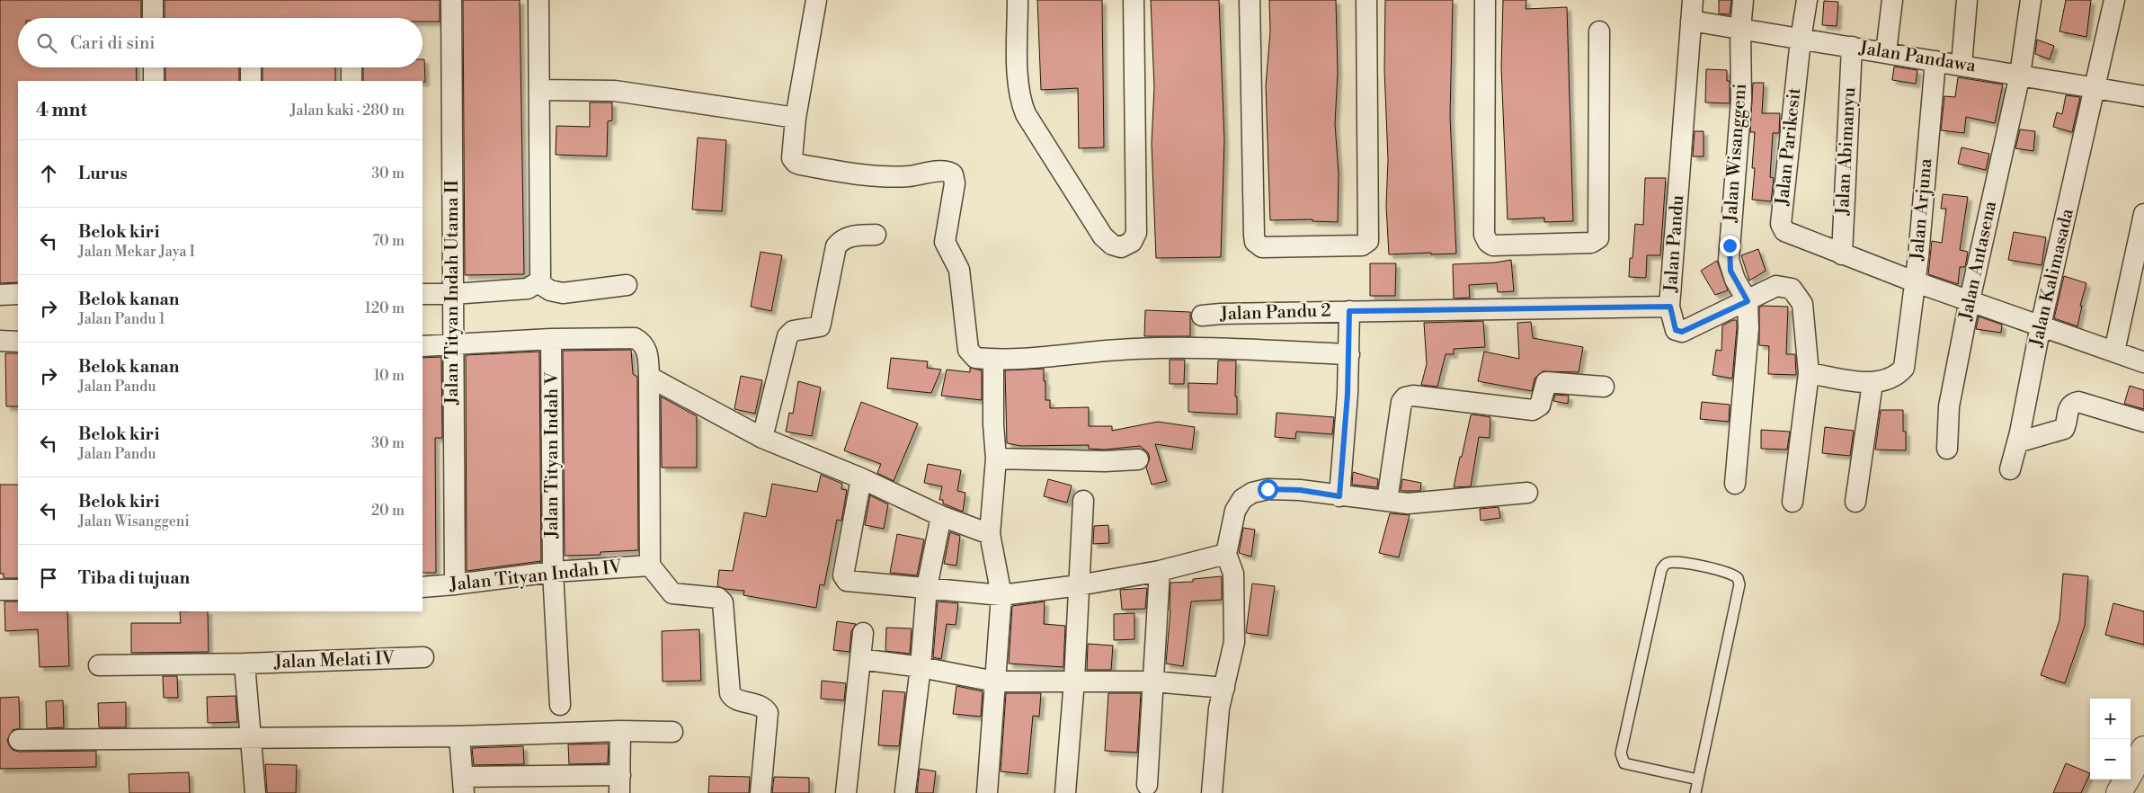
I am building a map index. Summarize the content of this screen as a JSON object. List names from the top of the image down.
{
  "streets": {
    "street": [
      "Jalan Pandawa",
      "Jalan Parikesit",
      "Jalan Abimanyu",
      "Jalan Wisanggeni",
      "Jalan Arjuna",
      "Jalan Pandu",
      "Jalan Antasena",
      "Jalan Kalimasada",
      "Jalan Tityan Indah Utama II",
      "Jalan Pandu 2",
      "Jalan Tityan Indah V",
      "Jalan Tityan Indah IV",
      "Jalan Melati IV"
    ]
  },
  "crossings": [
    ["Jalan Pandawa", "Jalan Parikesit"],
    ["Jalan Pandawa", "Jalan Abimanyu"],
    ["Jalan Pandawa", "Jalan Wisanggeni"],
    ["Jalan Pandawa", "Jalan Arjuna"],
    ["Jalan Pandawa", "Jalan Pandu"],
    ["Jalan Pandawa", "Jalan Antasena"],
    ["Jalan Pandawa", "Jalan Kalimasada"],
    ["Jalan Parikesit", "Jalan Abimanyu"],
    ["Jalan Parikesit", "Jalan Arjuna"],
    ["Jalan Abimanyu", "Jalan Arjuna"],
    ["Jalan Wisanggeni", "Jalan Pandu"],
    ["Jalan Pandu", "Jalan Pandu 2"],
    ["Jalan Tityan Indah Utama II", "Jalan Tityan Indah IV"],
    ["Jalan Tityan Indah V", "Jalan Tityan Indah IV"]
  ],
  "page": {
    "search": "Cari di sini",
    "heading": ["4 mnt", "Jalan kaki · 280 m"],
    "list": [
      ["Lurus", "30 m"],
      ["Belok kiri", "Jalan Mekar Jaya I", "70 m"],
      ["Belok kanan", "Jalan Pandu 1", "120 m"],
      ["Belok kanan", "Jalan Pandu", "10 m"],
      ["Belok kiri", "Jalan Pandu", "30 m"],
      ["Belok kiri", "Jalan Wisanggeni", "20 m"],
      "Tiba di tujuan"
    ],
    "map_buttons": ["+", "−"]
  }
}
